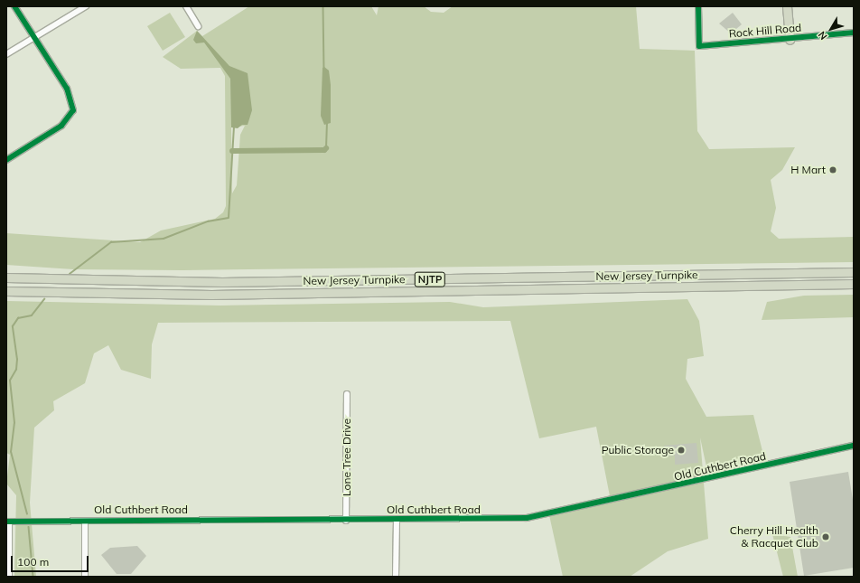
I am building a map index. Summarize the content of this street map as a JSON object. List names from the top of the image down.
{
  "streets": {
    "highway": ["New Jersey Turnpike", "NJTP"],
    "street": ["Rock Hill Road", "Lone Tree Drive", "Old Cuthbert Road"]
  },
  "crossings": [
    ["Lone Tree Drive", "Old Cuthbert Road"]
  ],
  "places": ["H Mart", "Public Storage", "Cherry Hill Health & Racquet Club"],
  "scale_bar": "100 m",
  "north": "bottom left"
}
